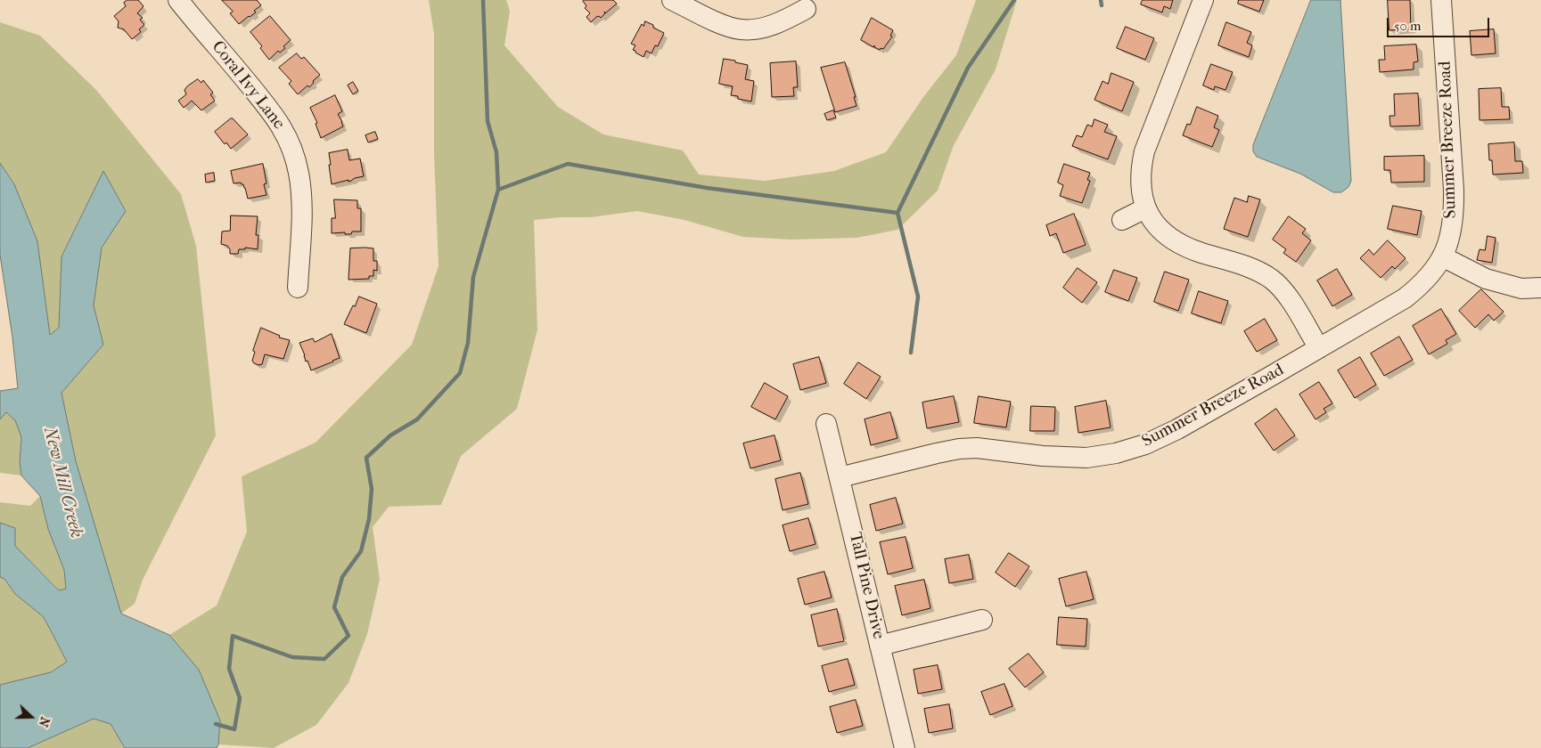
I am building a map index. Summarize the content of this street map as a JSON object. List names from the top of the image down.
{
  "streets": {
    "street": ["Coral Ivy Lane", "Summer Breeze Road", "Tall Pine Drive"]
  },
  "crossings": [
    ["Summer Breeze Road", "Tall Pine Drive"]
  ],
  "water": ["New Mill Creek"],
  "scale_bar": "50 m",
  "north": "right"
}
